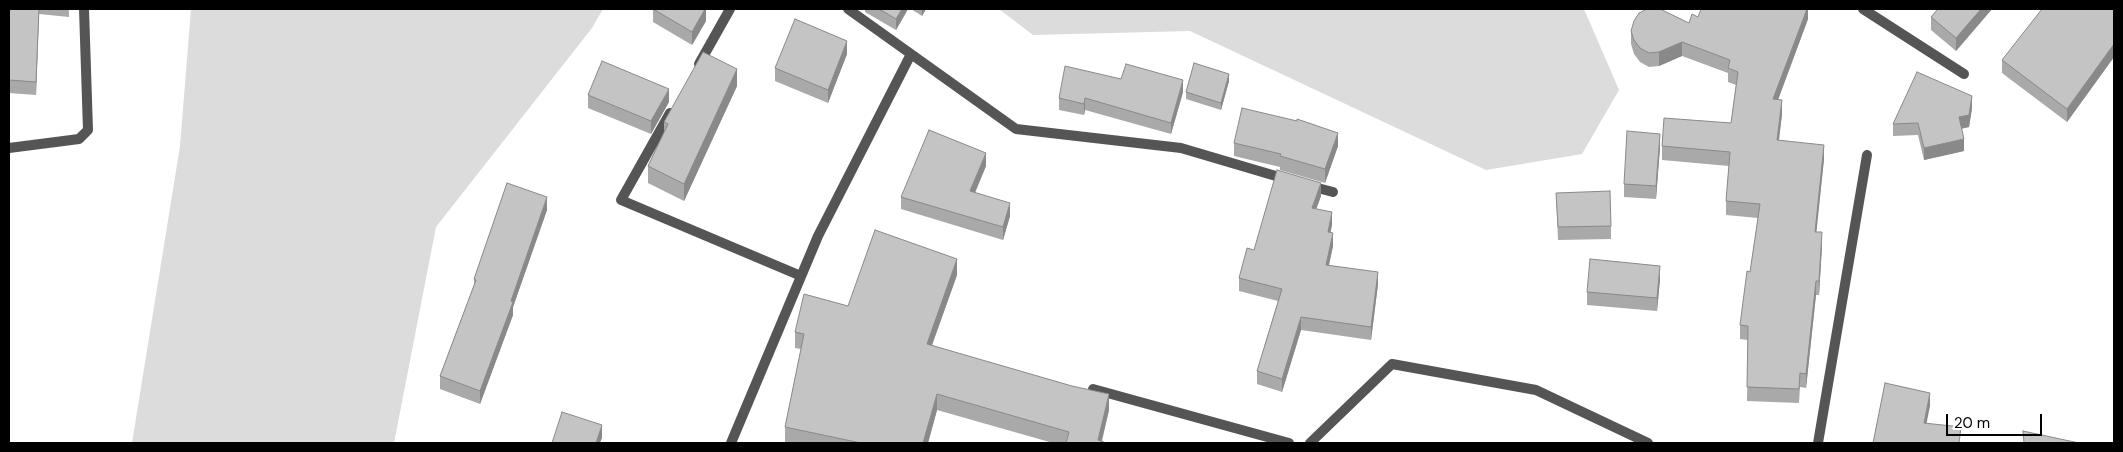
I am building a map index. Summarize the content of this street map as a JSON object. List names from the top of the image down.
{
  "scale_bar": "20 m"
}
